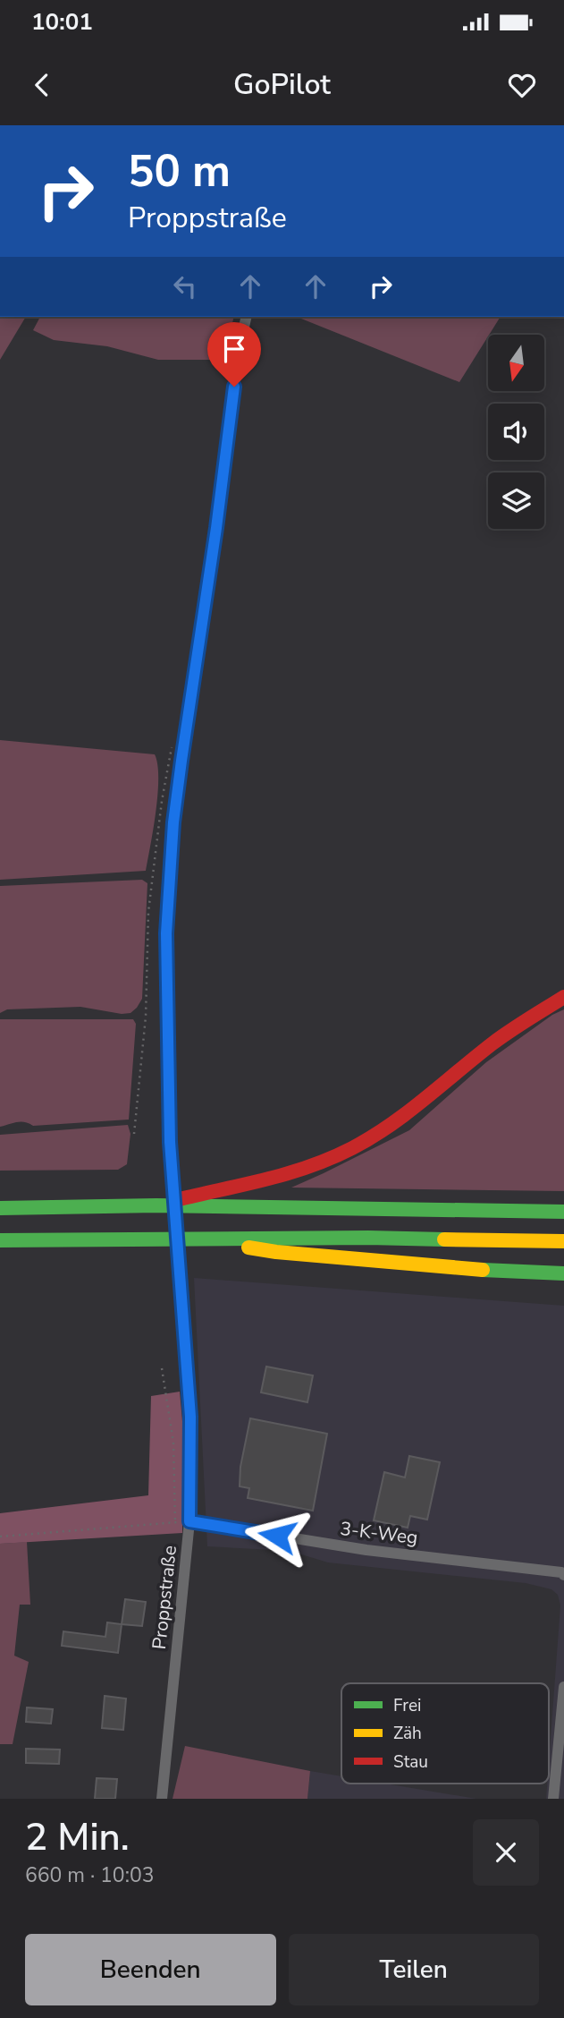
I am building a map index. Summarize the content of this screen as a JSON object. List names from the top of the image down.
{
  "streets": {
    "street": ["3-K-Weg", "Proppstraße"]
  },
  "crossings": [
    ["3-K-Weg", "Proppstraße"]
  ],
  "legend": ["Frei", "Zäh", "Stau"],
  "north": "bottom",
  "page": {
    "status": "10:01",
    "header": "GoPilot",
    "turn": ["50 m", "Proppstraße"],
    "heading": ["2 Min.", "660 m · 10:03"],
    "buttons": ["Beenden", "Teilen"]
  }
}
